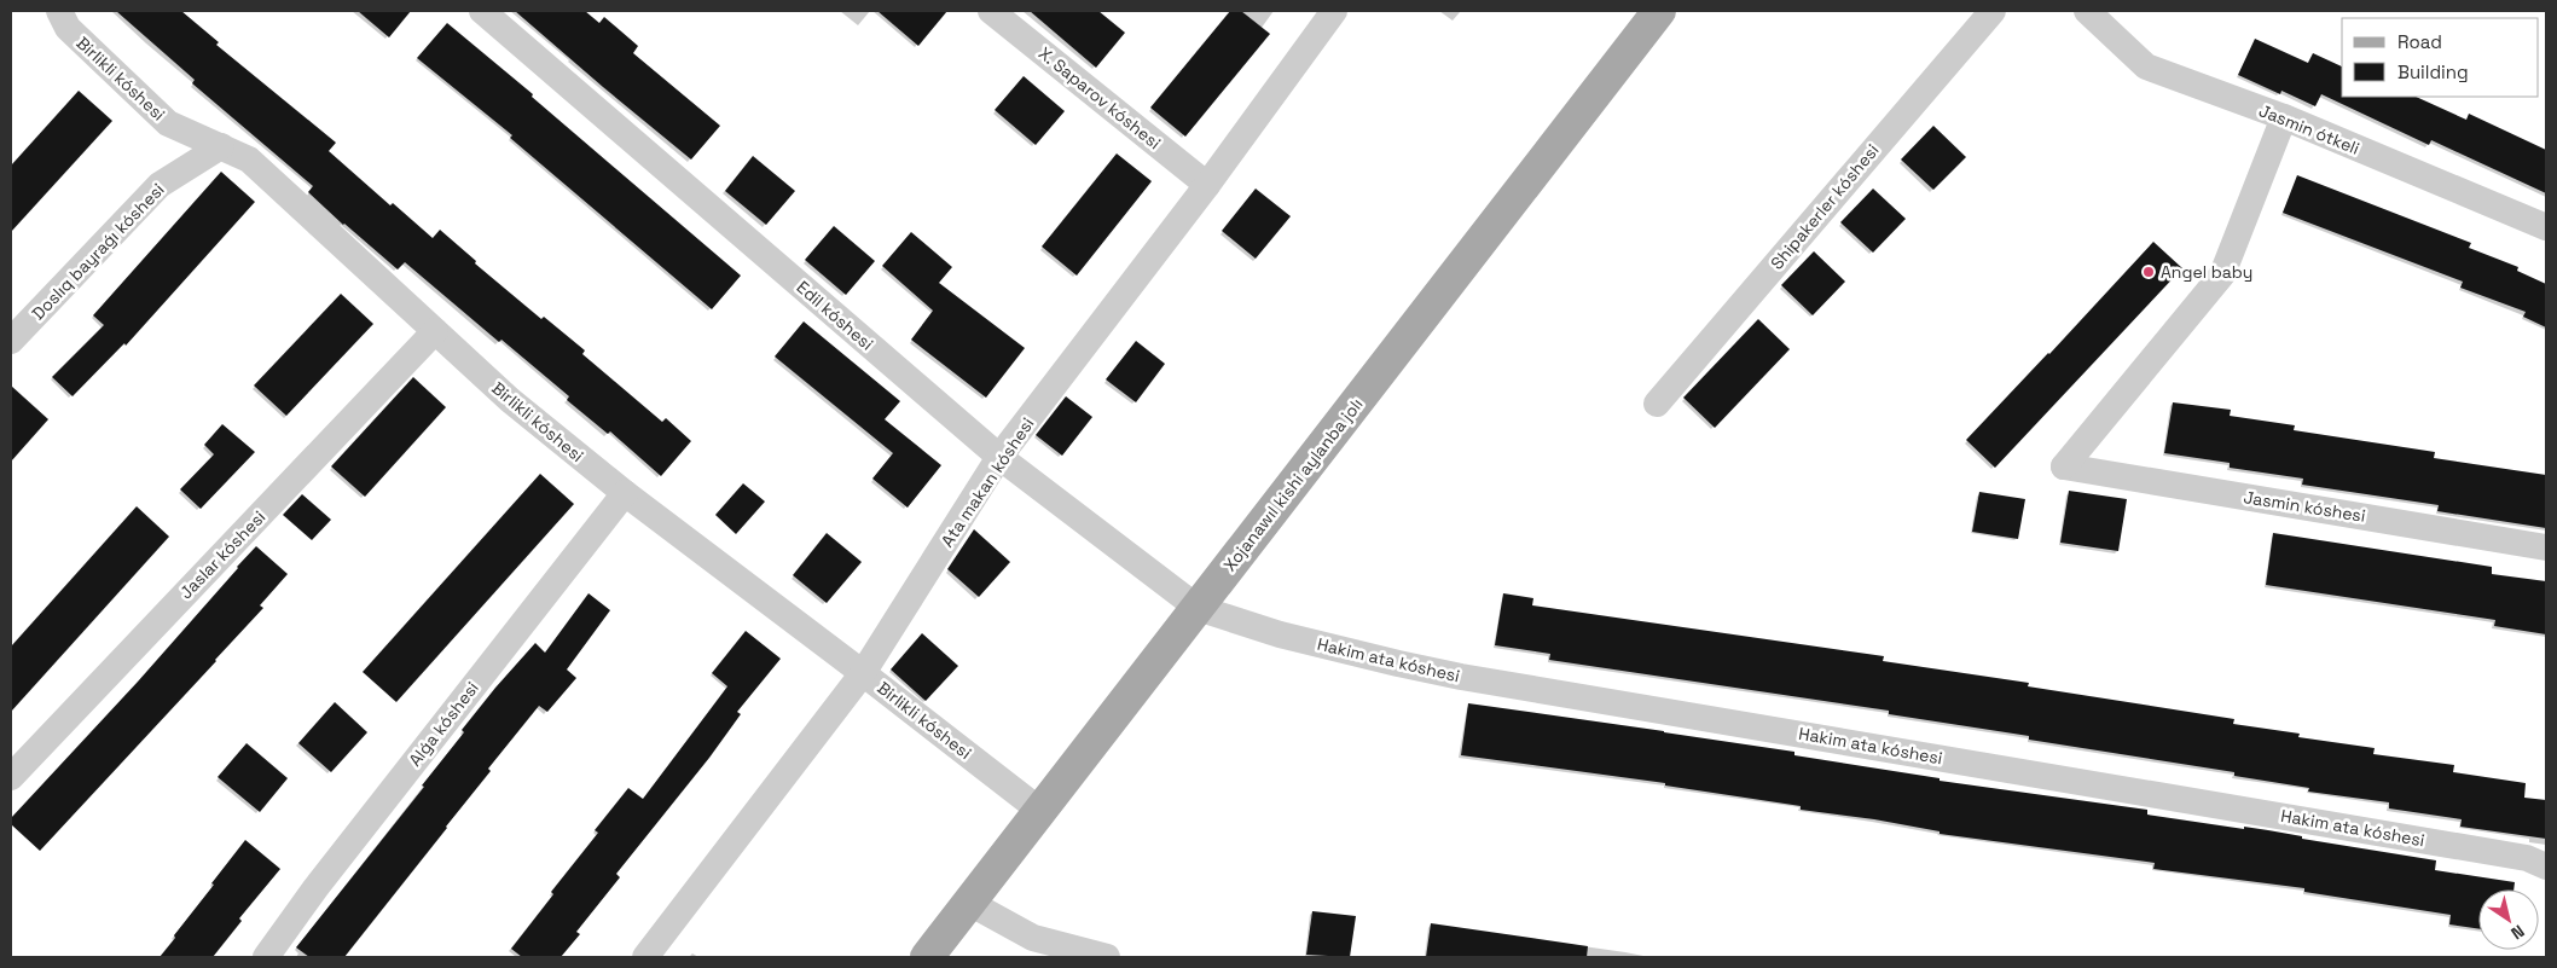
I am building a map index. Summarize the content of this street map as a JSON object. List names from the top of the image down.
{
  "streets": {
    "main road": ["Xojanawıl kishi aylanba jolı"],
    "street": [
      "Birlikli kóshesi",
      "X. Saparov kóshesi",
      "Jasmin ótkeli",
      "Shipakerler kóshesi",
      "Doslıq bayraǵı kóshesi",
      "Edil kóshesi",
      "Ata makan kóshesi",
      "Jasmin kóshesi",
      "Jaslar kóshesi",
      "Hakim ata kóshesi",
      "Alǵa kóshesi"
    ]
  },
  "crossings": [
    ["Birlikli kóshesi", "Doslıq bayraǵı kóshesi"],
    ["Birlikli kóshesi", "Ata makan kóshesi"],
    ["Birlikli kóshesi", "Xojanawıl kishi aylanba jolı"],
    ["Birlikli kóshesi", "Jaslar kóshesi"],
    ["Birlikli kóshesi", "Alǵa kóshesi"],
    ["X. Saparov kóshesi", "Ata makan kóshesi"],
    ["Jasmin ótkeli", "Jasmin kóshesi"],
    ["Edil kóshesi", "Ata makan kóshesi"],
    ["Edil kóshesi", "Xojanawıl kishi aylanba jolı"],
    ["Edil kóshesi", "Hakim ata kóshesi"],
    ["Xojanawıl kishi aylanba jolı", "Hakim ata kóshesi"]
  ],
  "places": ["Angel baby"],
  "legend": ["Road", "Building"],
  "north": "bottom right"
}
